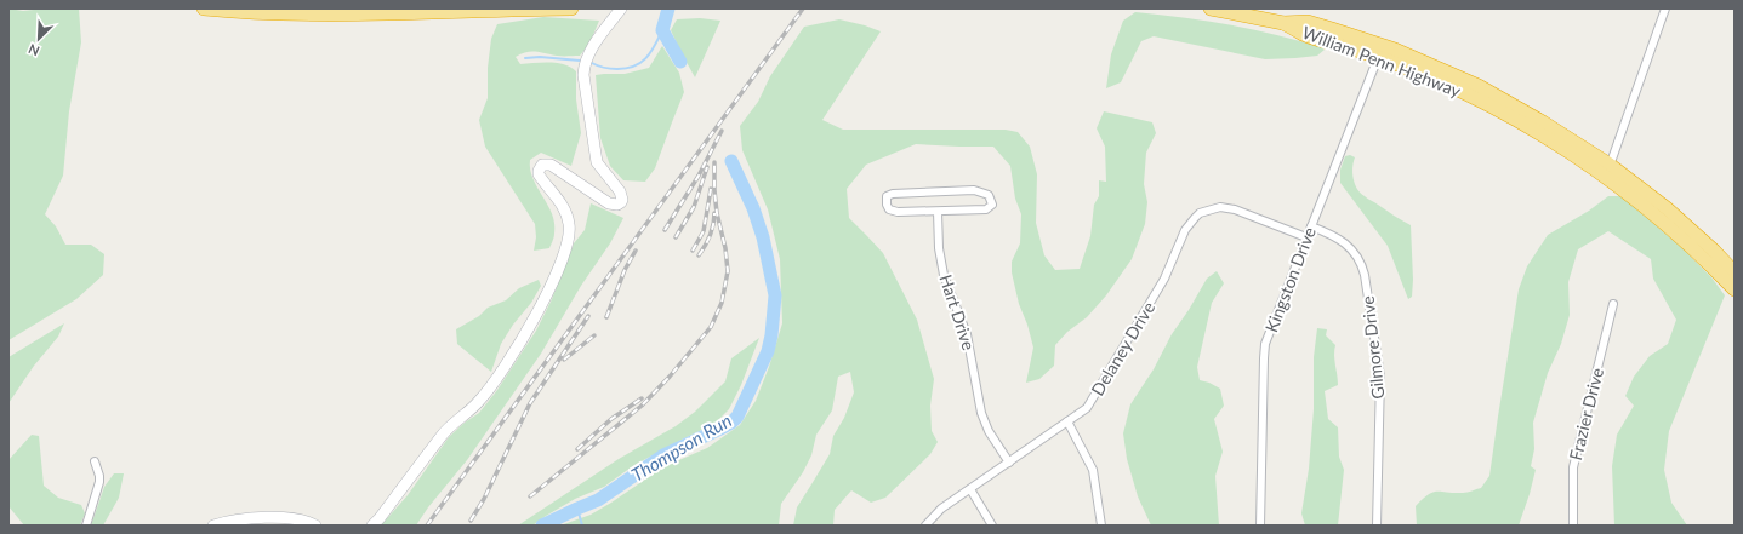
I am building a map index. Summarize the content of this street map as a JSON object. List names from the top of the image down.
{
  "streets": {
    "highway": ["William Penn Highway"],
    "street": [
      "Kingston Drive",
      "Hart Drive",
      "Gilmore Drive",
      "Delaney Drive",
      "Frazier Drive"
    ]
  },
  "crossings": [
    ["William Penn Highway", "Kingston Drive"],
    ["Kingston Drive", "Gilmore Drive"],
    ["Kingston Drive", "Delaney Drive"],
    ["Hart Drive", "Delaney Drive"]
  ],
  "water": ["Thompson Run"],
  "north": "bottom left"
}
